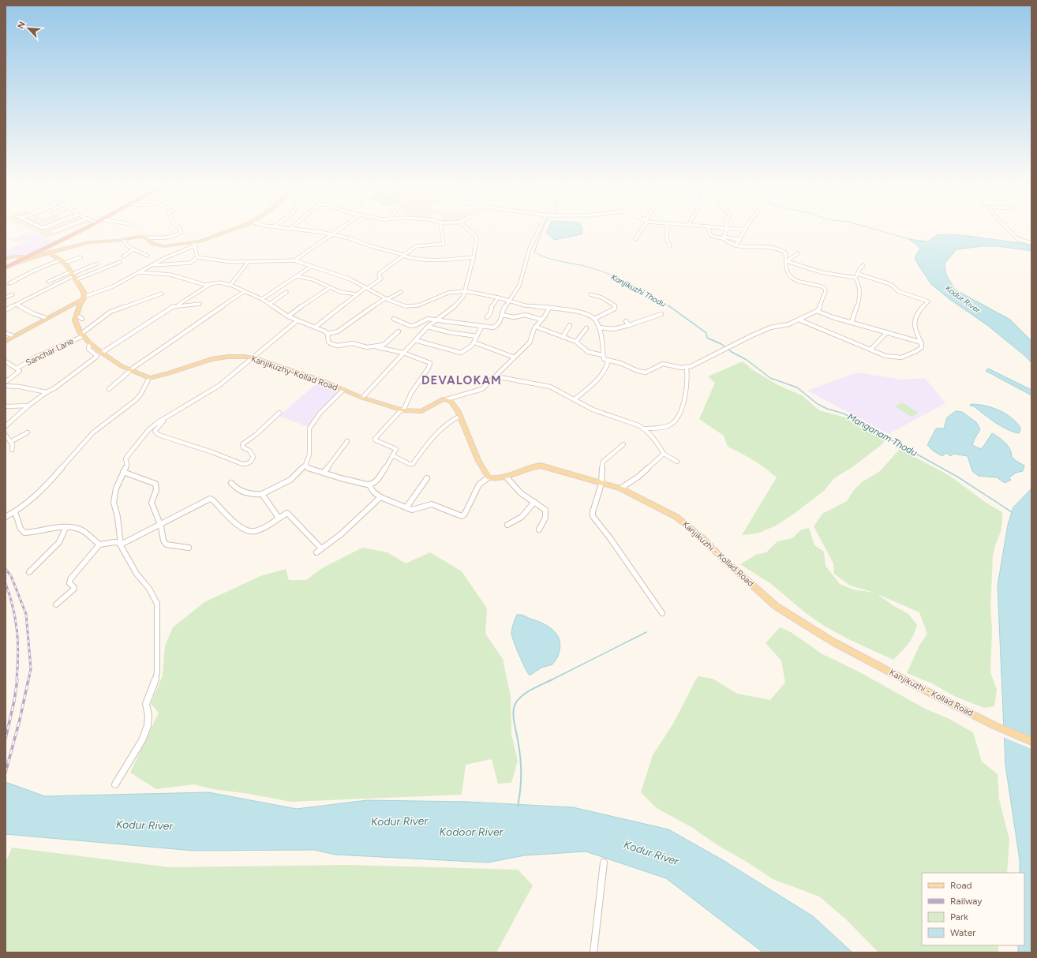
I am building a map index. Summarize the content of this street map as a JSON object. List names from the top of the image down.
{
  "streets": {
    "main road": ["Kanjikuzhy-Kollad Road", "Kanjikuzhi - Kollad Road"],
    "street": ["Sanchar Lane"]
  },
  "districts": ["DEVALOKAM"],
  "water": [
    "Kanjikuzhi Thodu",
    "Kodur River",
    "Manganam Thodu",
    "Kodoor River"
  ],
  "legend": [
    "Road",
    "Railway",
    "Park",
    "Water"
  ],
  "north": "top left"
}
